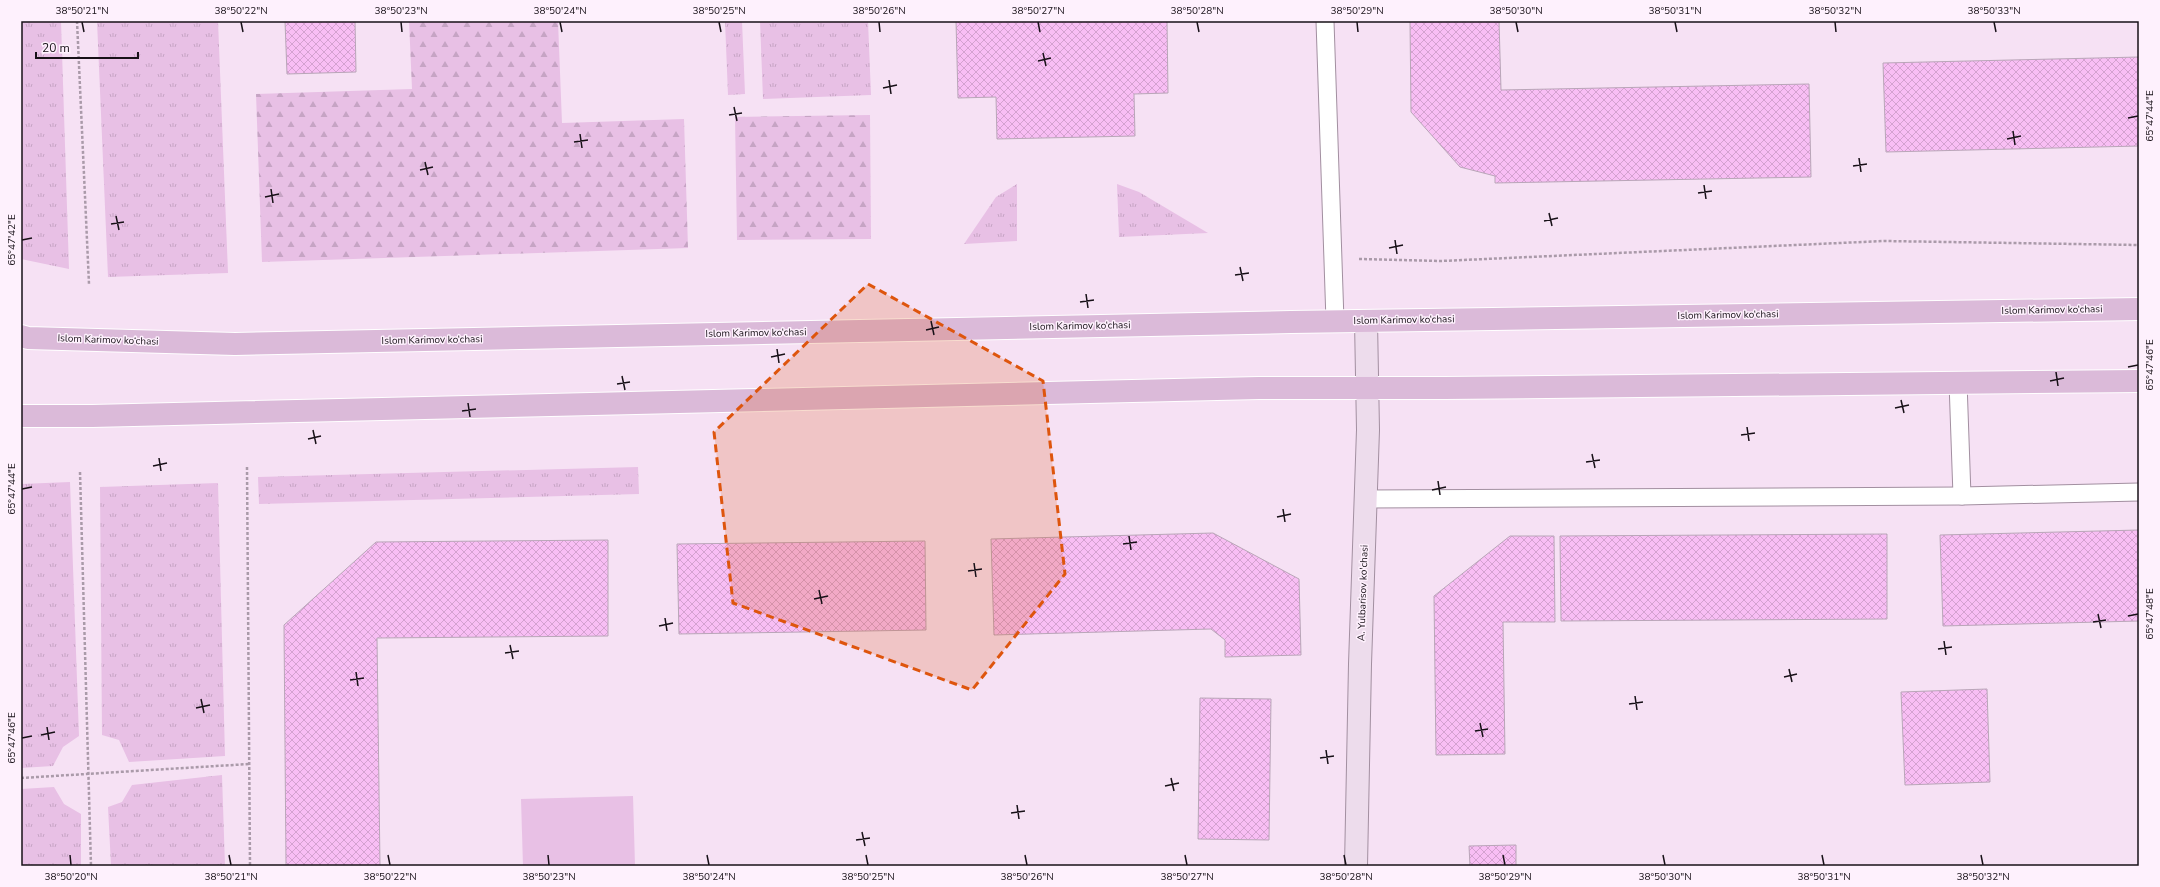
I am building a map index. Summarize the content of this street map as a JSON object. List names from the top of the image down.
{
  "streets": {
    "main road": ["Islom Karimov ko‘chasi"],
    "street": ["A. Yulbarisov ko'chasi"]
  },
  "crossings": [
    ["Islom Karimov ko‘chasi", "A. Yulbarisov ko'chasi"]
  ],
  "scale_bar": "20 m",
  "coordinates": [
    "38°50'21\"N",
    "38°50'22\"N",
    "38°50'23\"N",
    "38°50'24\"N",
    "38°50'25\"N",
    "38°50'26\"N",
    "38°50'27\"N",
    "38°50'28\"N",
    "38°50'29\"N",
    "38°50'30\"N",
    "38°50'31\"N",
    "38°50'32\"N",
    "38°50'33\"N",
    "65°47'44\"E",
    "65°47'42\"E",
    "65°47'46\"E",
    "65°47'48\"E",
    "38°50'20\"N"
  ]
}
